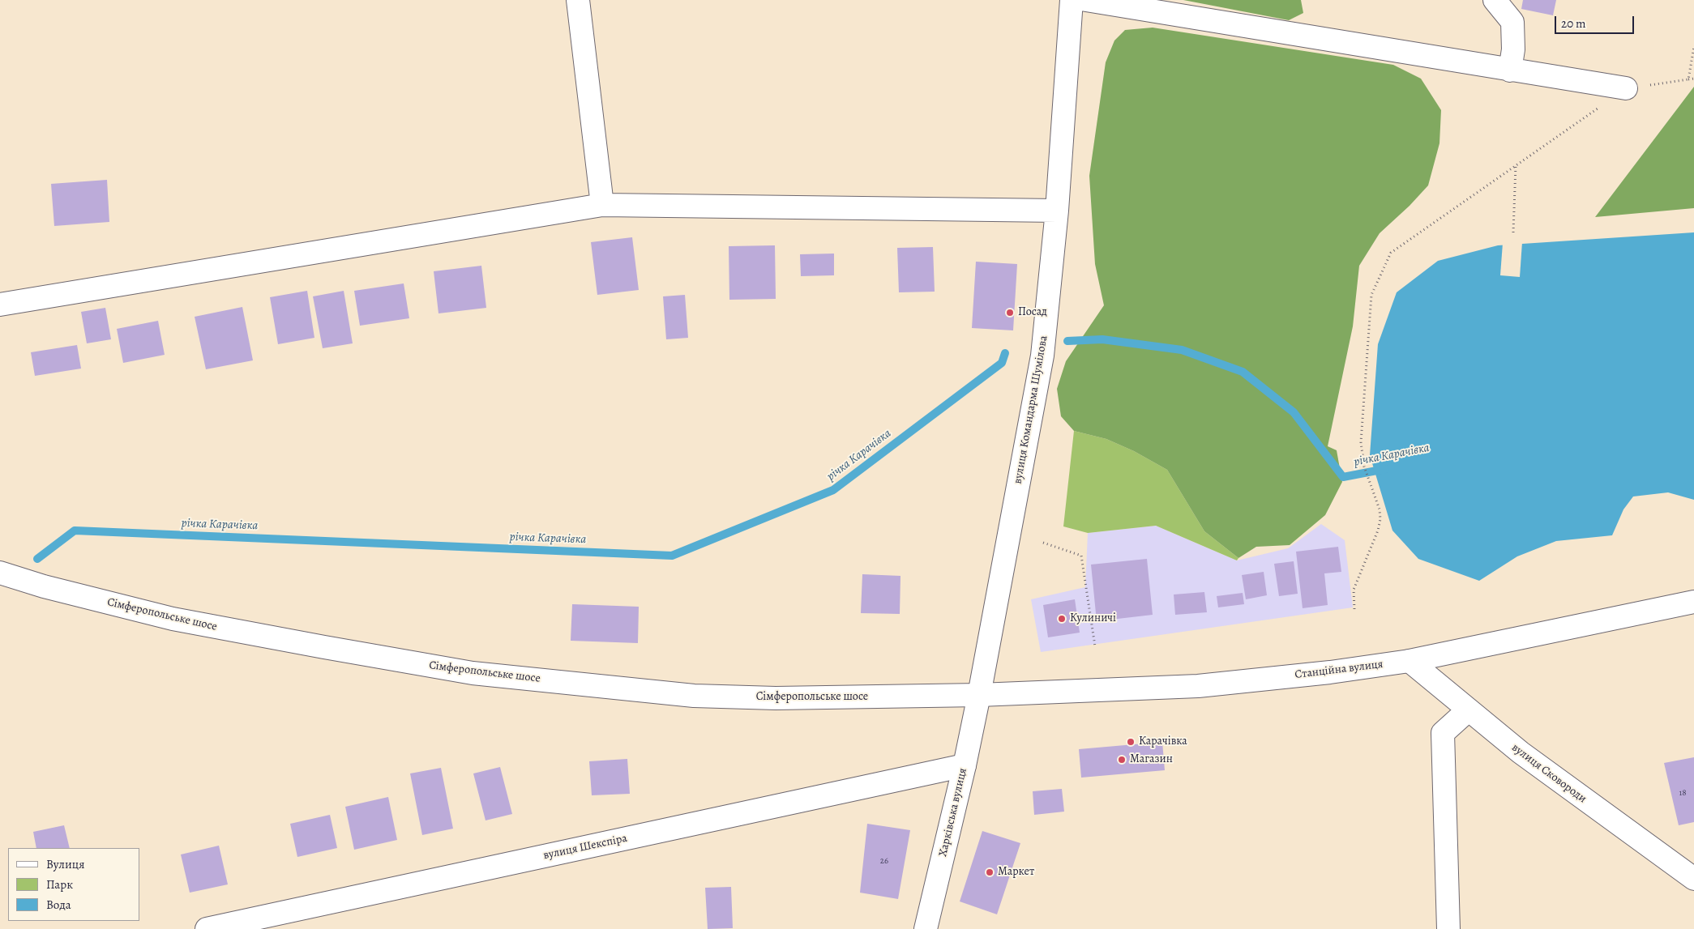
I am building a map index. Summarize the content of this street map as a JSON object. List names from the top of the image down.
{
  "streets": {
    "main road": [
      "вулиця Командарма Шумілова",
      "Сімферопольське шосе",
      "Станційна вулиця",
      "вулиця Сковороди",
      "Харківська вулиця",
      "вулиця Шекспіра"
    ]
  },
  "crossings": [
    ["вулиця Командарма Шумілова", "Сімферопольське шосе"],
    ["вулиця Командарма Шумілова", "Станційна вулиця"],
    ["вулиця Командарма Шумілова", "Харківська вулиця"],
    ["Сімферопольське шосе", "Станційна вулиця"],
    ["Сімферопольське шосе", "Харківська вулиця"],
    ["Станційна вулиця", "вулиця Сковороди"],
    ["Станційна вулиця", "Харківська вулиця"],
    ["Харківська вулиця", "вулиця Шекспіра"]
  ],
  "water": ["річка Карачівка"],
  "places": [
    "Посад",
    "Кулиничі",
    "Карачівка",
    "Магазин",
    "Маркет"
  ],
  "house_numbers": ["18", "26"],
  "legend": ["Вулиця", "Парк", "Вода"],
  "scale_bar": "20 m"
}
